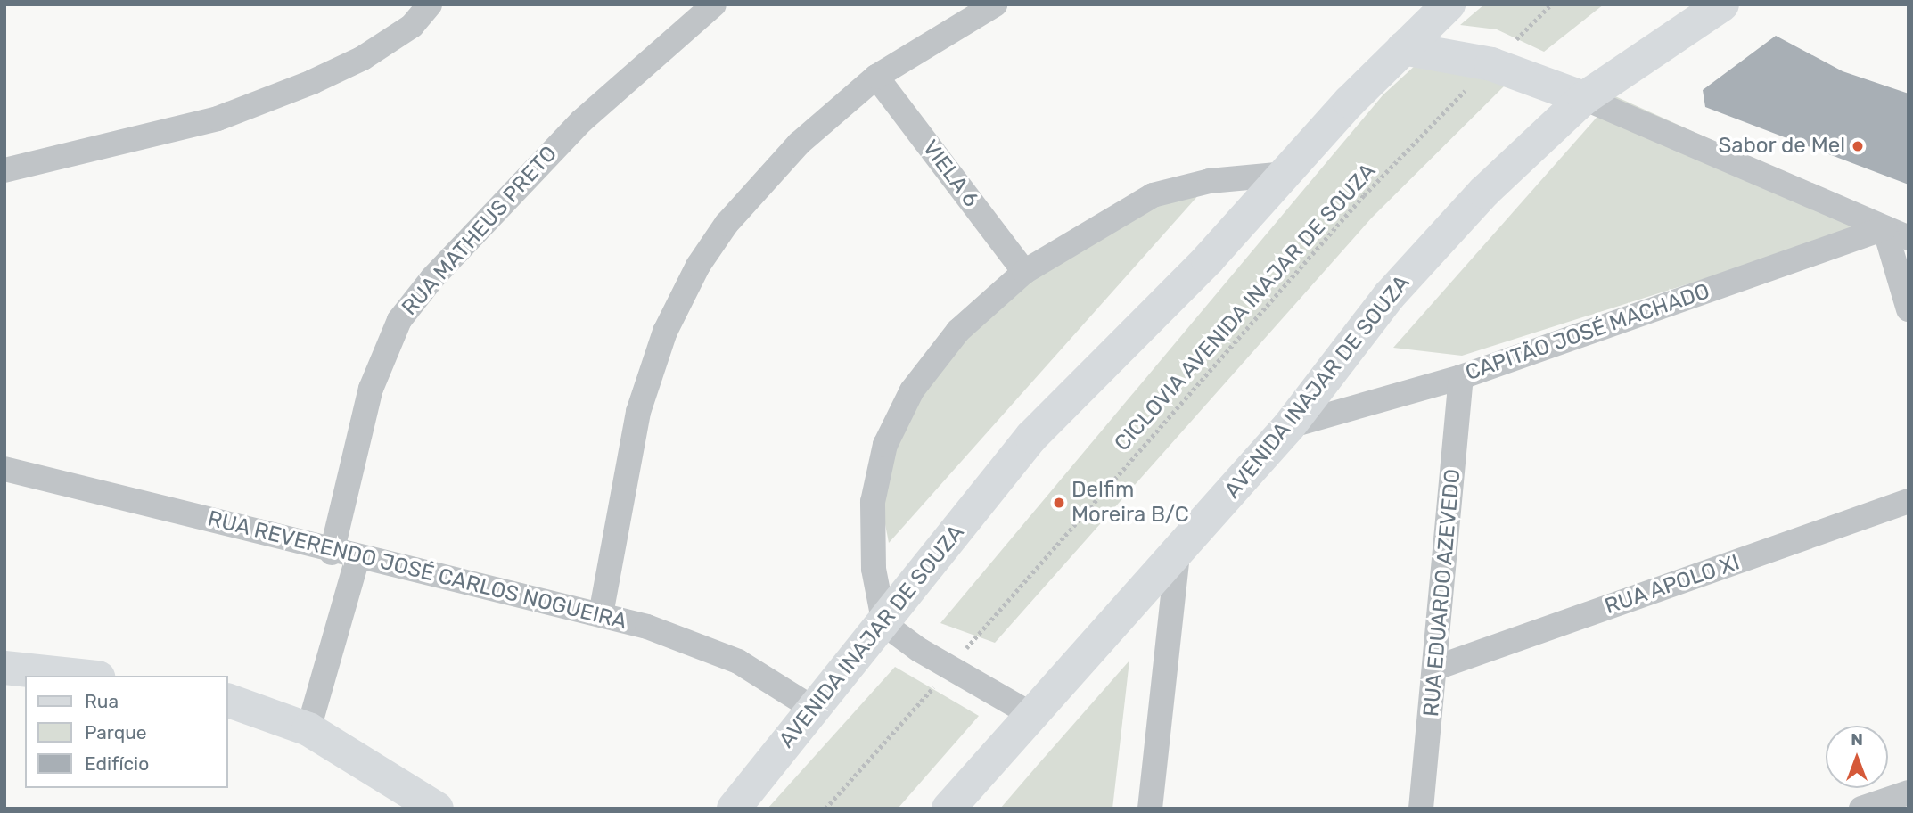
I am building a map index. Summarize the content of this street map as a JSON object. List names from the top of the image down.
{
  "streets": {
    "main road": ["AVENIDA INAJAR DE SOUZA"],
    "street": [
      "VIELA 6",
      "RUA MATHEUS PRETO",
      "CAPITÃO JOSÉ MACHADO",
      "RUA REVERENDO JOSÉ CARLOS NOGUEIRA",
      "RUA APOLO XI",
      "RUA EDUARDO AZEVEDO"
    ],
    "path": ["CICLOVIA AVENIDA INAJAR DE SOUZA"]
  },
  "crossings": [
    ["RUA MATHEUS PRETO", "RUA REVERENDO JOSÉ CARLOS NOGUEIRA"],
    ["CAPITÃO JOSÉ MACHADO", "AVENIDA INAJAR DE SOUZA"],
    ["CAPITÃO JOSÉ MACHADO", "RUA EDUARDO AZEVEDO"],
    ["AVENIDA INAJAR DE SOUZA", "RUA REVERENDO JOSÉ CARLOS NOGUEIRA"],
    ["RUA APOLO XI", "RUA EDUARDO AZEVEDO"]
  ],
  "places": ["Sabor de Mel", "Delfim Moreira B/C"],
  "legend": ["Rua", "Parque", "Edifício"],
  "north": "top"
}
